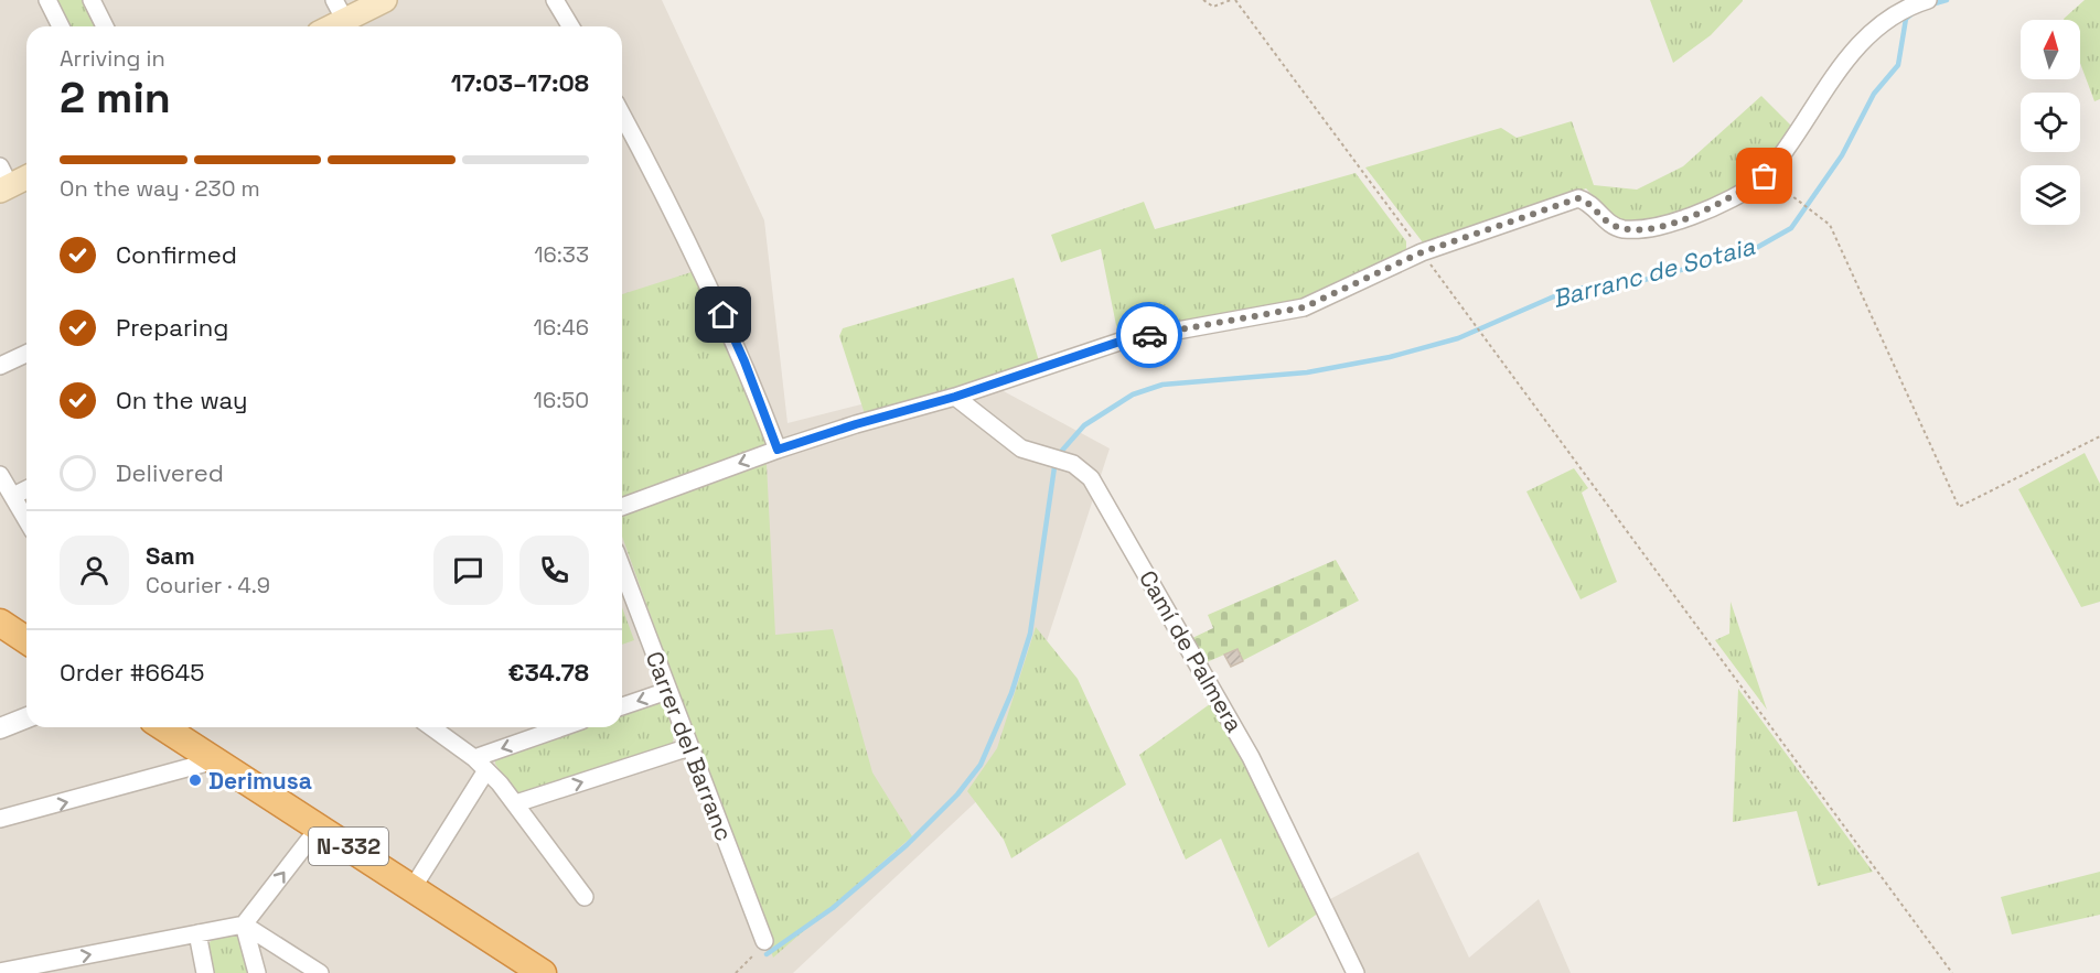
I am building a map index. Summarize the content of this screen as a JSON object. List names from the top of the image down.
{
  "streets": {
    "highway": ["N-332"],
    "street": ["Camí de Palmera", "Carrer del Barranc"]
  },
  "water": ["Barranc de Sotaia"],
  "places": ["Derimusa"],
  "north": "top",
  "page": {
    "heading": ["2 min", "Arriving in", "17:03–17:08"],
    "panel": [
      "Sam",
      "Courier · 4.9",
      "Order #6645",
      "€34.78"
    ],
    "bar": "On the way · 230 m",
    "list": [
      ["Confirmed", "16:33"],
      ["Preparing", "16:46"],
      ["On the way", "16:50"],
      "Delivered"
    ]
  }
}
